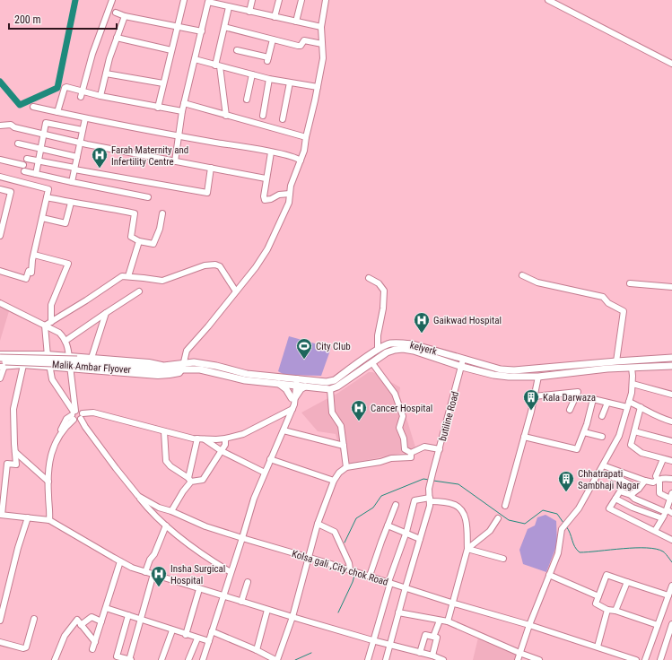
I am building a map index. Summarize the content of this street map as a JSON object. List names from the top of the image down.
{
  "streets": {
    "main road": ["kelyerk", "Malik Ambar Flyover"],
    "street": ["butiline Road", "Kolsa gali ,City chok Road"]
  },
  "crossings": [
    ["kelyerk", "Malik Ambar Flyover"],
    ["kelyerk", "butiline Road"],
    ["butiline Road", "Kolsa gali ,City chok Road"]
  ],
  "places": {
    "hospital": [
      "Farah Maternity and Infertility Centre",
      "Gaikwad Hospital",
      "Cancer Hospital",
      "Insha Surgical Hospital"
    ],
    "sports": ["City Club"],
    "building": ["Kala Darwaza", "Chhatrapati Sambhaji Nagar"]
  },
  "scale_bar": "200 m"
}
